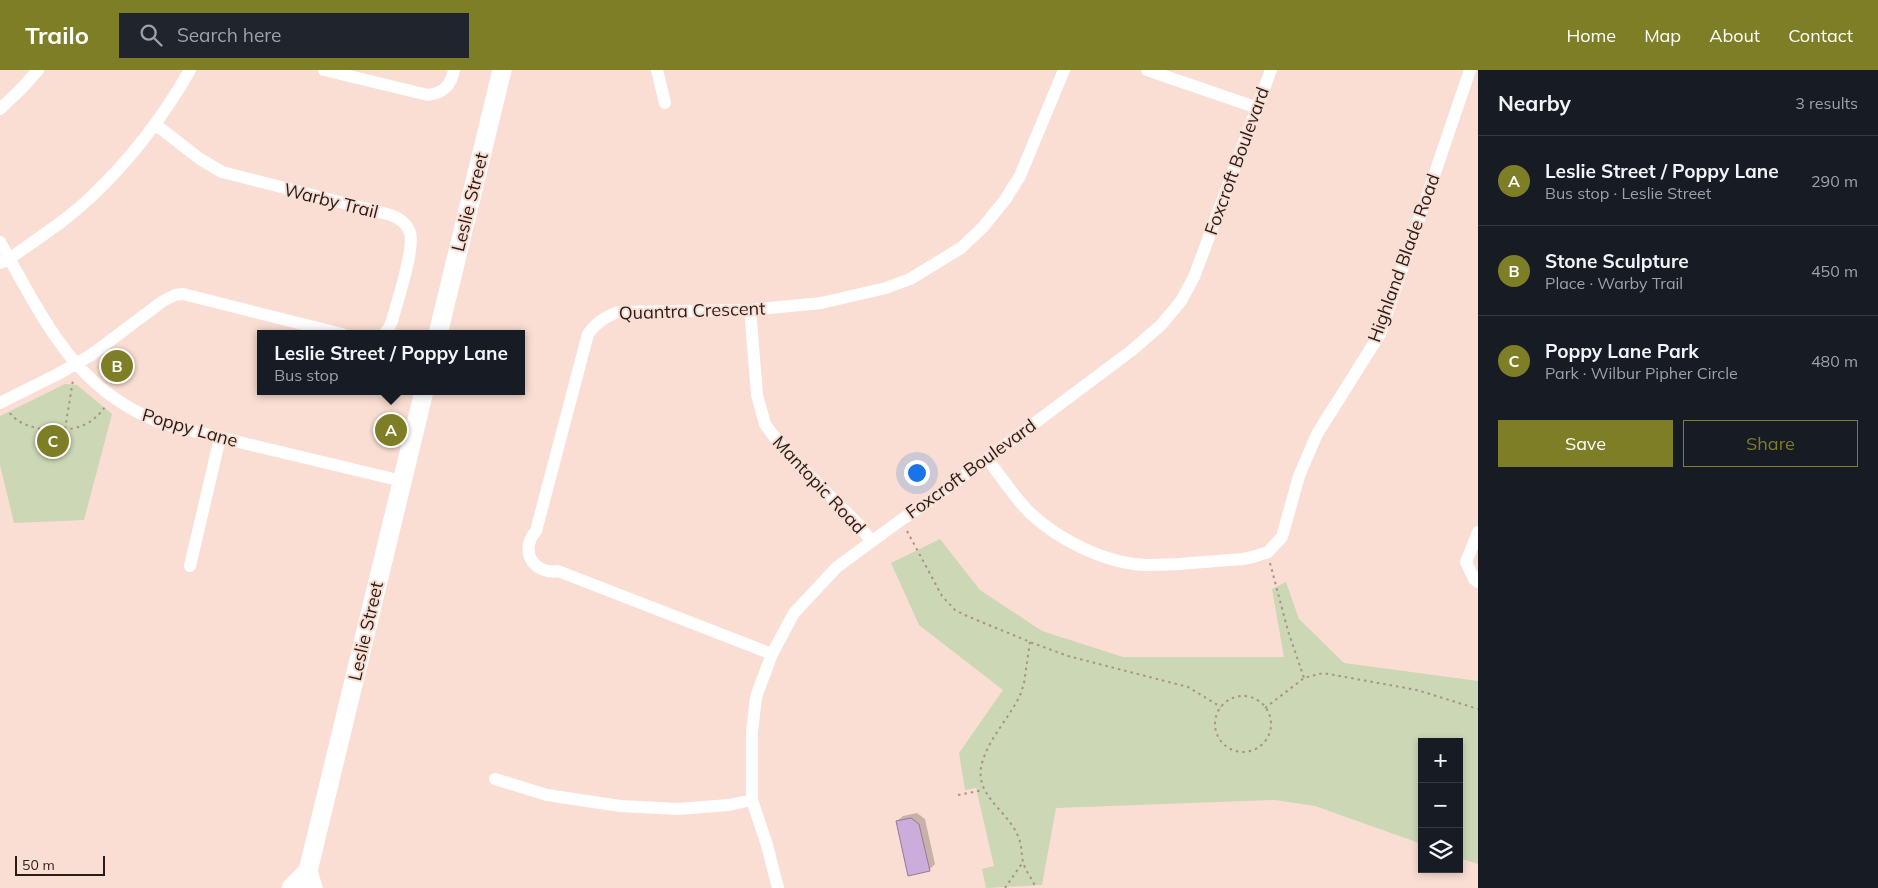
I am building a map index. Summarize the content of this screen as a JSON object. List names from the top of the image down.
{
  "streets": {
    "main road": ["Leslie Street"],
    "street": [
      "Foxcroft Boulevard",
      "Warby Trail",
      "Highland Blade Road",
      "Quantra Crescent",
      "Poppy Lane",
      "Mantopic Road"
    ]
  },
  "crossings": [
    ["Foxcroft Boulevard", "Quantra Crescent"],
    ["Foxcroft Boulevard", "Mantopic Road"],
    ["Leslie Street", "Poppy Lane"],
    ["Quantra Crescent", "Mantopic Road"]
  ],
  "scale_bar": "50 m",
  "page": {
    "header": "Trailo",
    "search": "Search here",
    "nav": [
      "Home",
      "Map",
      "About",
      "Contact"
    ],
    "heading": ["Nearby", "3 results"],
    "list": [
      {
        "mark": "A",
        "name": "Leslie Street / Poppy Lane",
        "note": "Bus stop · Leslie Street",
        "value": "290 m"
      },
      {
        "mark": "B",
        "name": "Stone Sculpture",
        "note": "Place · Warby Trail",
        "value": "450 m"
      },
      {
        "mark": "C",
        "name": "Poppy Lane Park",
        "note": "Park · Wilbur Pipher Circle",
        "value": "480 m"
      }
    ],
    "popup": ["Leslie Street / Poppy Lane", "Bus stop"],
    "pins": ["B", "A", "C"],
    "buttons": ["Save", "Share"],
    "map_buttons": ["+", "−"],
    "scale": "50 m"
  }
}
